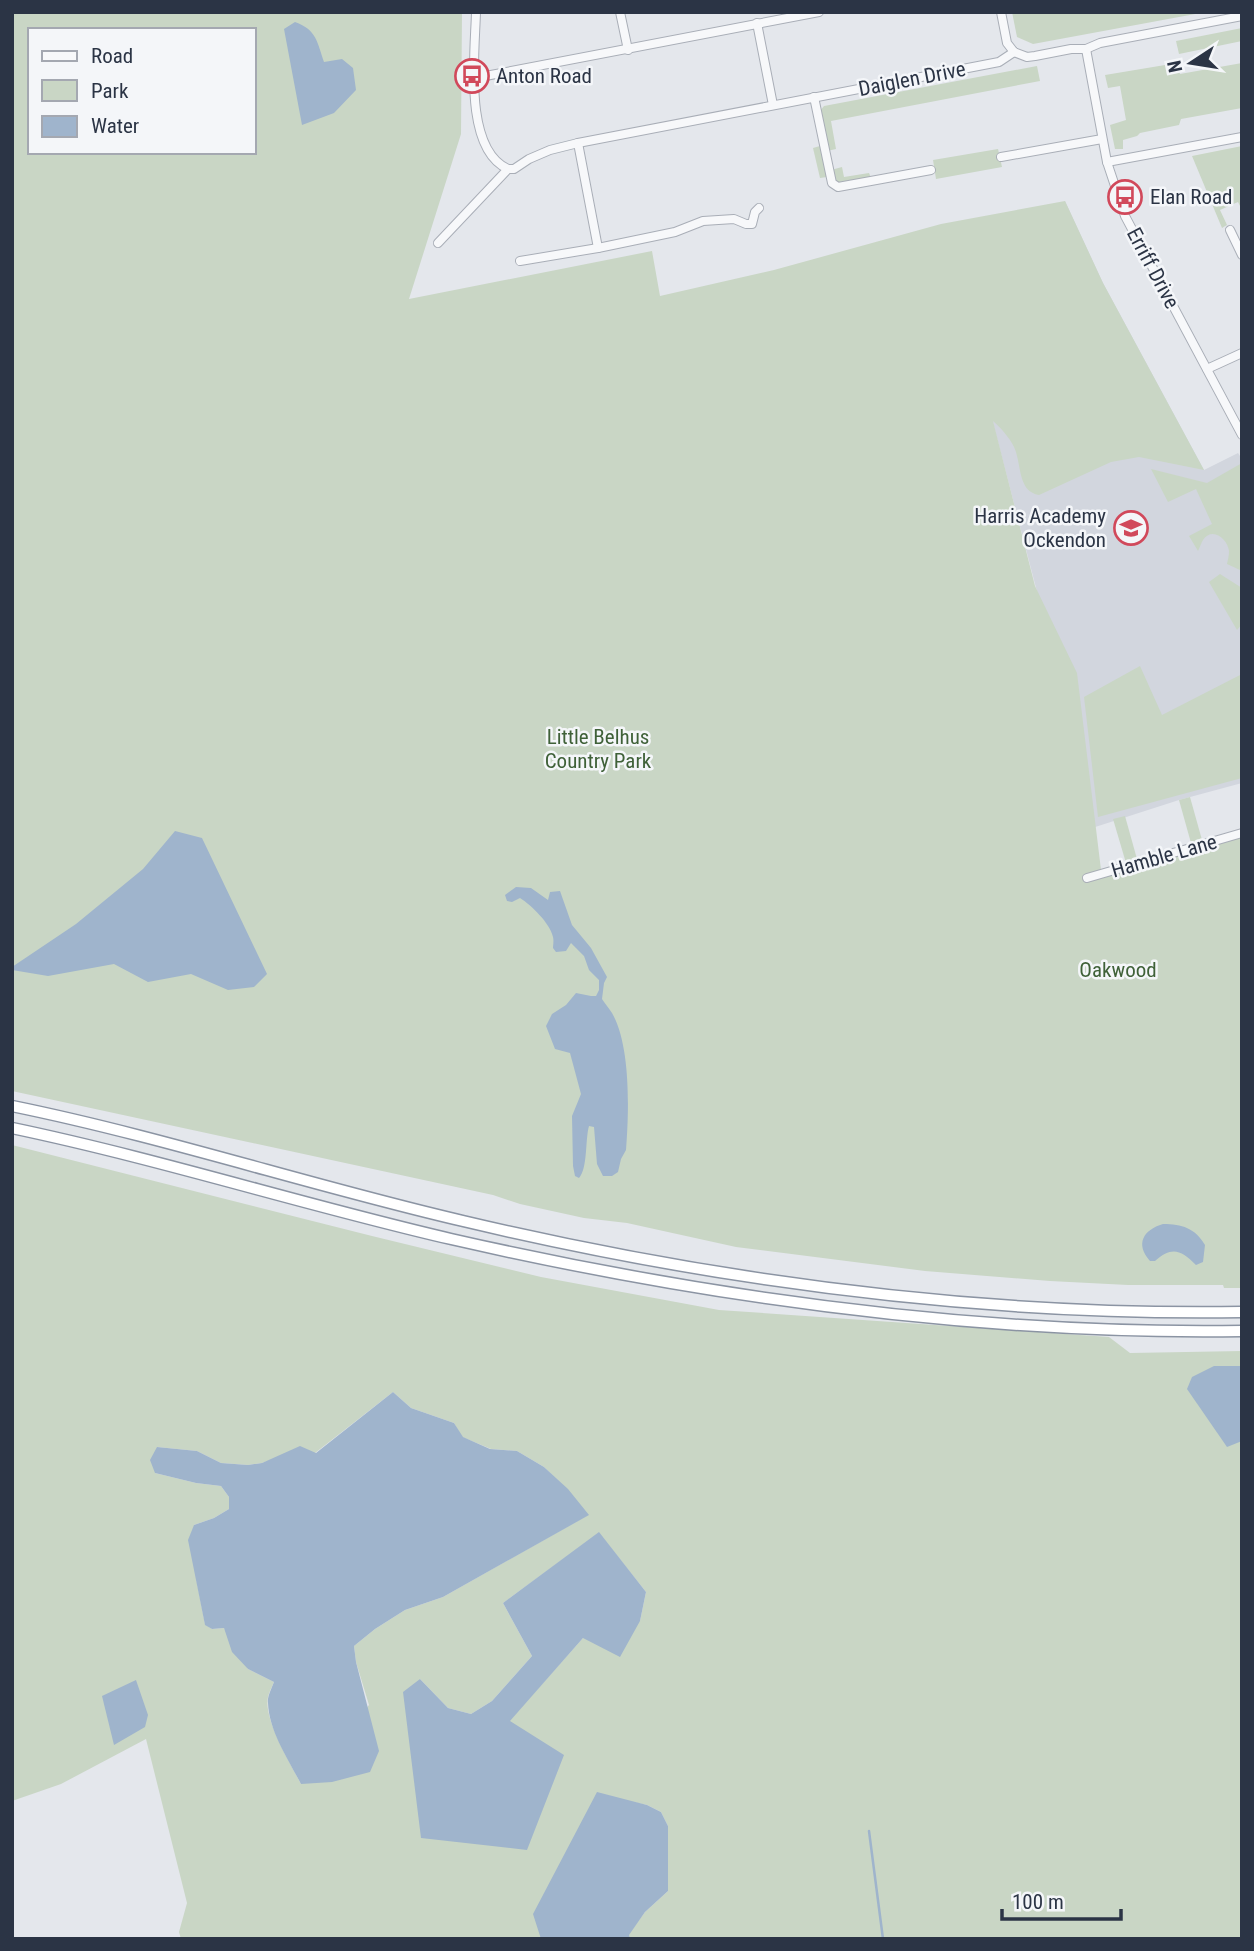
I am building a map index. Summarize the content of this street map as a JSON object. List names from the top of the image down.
{
  "streets": {
    "street": ["Daiglen Drive", "Erriff Drive", "Hamble Lane"]
  },
  "crossings": [
    ["Daiglen Drive", "Erriff Drive"]
  ],
  "parks": ["Little Belhus Country Park", "Oakwood"],
  "places": {
    "bus stop": ["Anton Road", "Elan Road"],
    "school or university": ["Harris Academy Ockendon"]
  },
  "legend": ["Road", "Park", "Water"],
  "scale_bar": "100 m",
  "north": "left"
}
